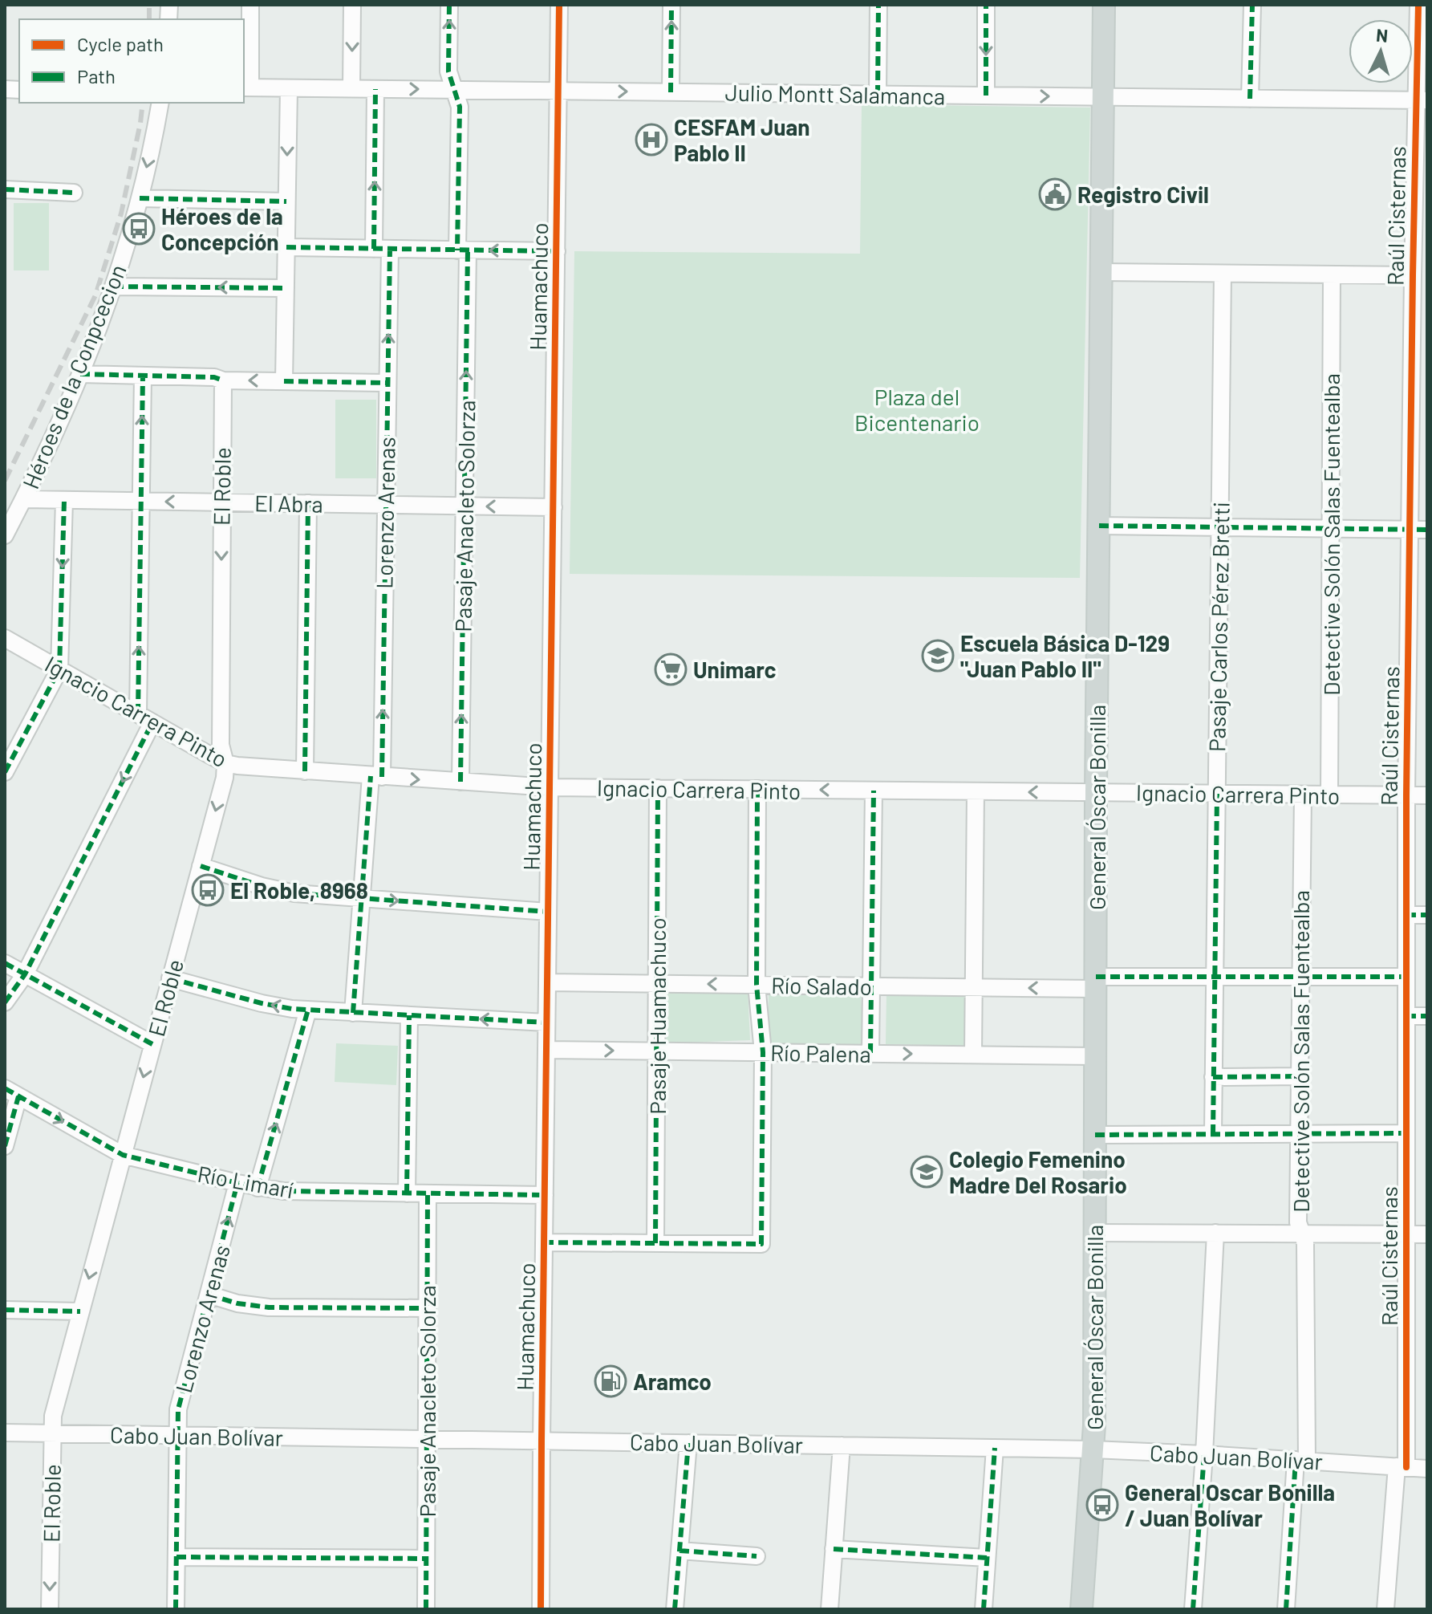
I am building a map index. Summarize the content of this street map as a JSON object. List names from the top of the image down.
{
  "streets": {
    "main road": ["General Óscar Bonilla"],
    "street": [
      "Julio Montt Salamanca",
      "Raúl Cisternas",
      "Huamachuco",
      "Héroes de la Conpcecion",
      "El Roble",
      "El Abra",
      "Lorenzo Arenas",
      "Pasaje Anacleto Solorza",
      "Detective Solón Salas Fuentealba",
      "Pasaje Carlos Pérez Bretti",
      "Ignacio Carrera Pinto",
      "Río Salado",
      "Pasaje Huamachuco",
      "Río Palena",
      "Río Limarí",
      "Cabo Juan Bolívar"
    ]
  },
  "crossings": [
    ["Julio Montt Salamanca", "Raúl Cisternas"],
    ["Julio Montt Salamanca", "Huamachuco"],
    ["Julio Montt Salamanca", "Lorenzo Arenas"],
    ["Julio Montt Salamanca", "Pasaje Anacleto Solorza"],
    ["Julio Montt Salamanca", "General Óscar Bonilla"],
    ["Raúl Cisternas", "Ignacio Carrera Pinto"],
    ["Raúl Cisternas", "Cabo Juan Bolívar"],
    ["Huamachuco", "El Abra"],
    ["Huamachuco", "Ignacio Carrera Pinto"],
    ["Huamachuco", "Río Salado"],
    ["Huamachuco", "Río Palena"],
    ["Huamachuco", "Río Limarí"],
    ["Huamachuco", "Cabo Juan Bolívar"],
    ["Héroes de la Conpcecion", "El Abra"],
    ["El Roble", "El Abra"],
    ["El Roble", "Ignacio Carrera Pinto"],
    ["El Roble", "Río Limarí"],
    ["El Roble", "Cabo Juan Bolívar"],
    ["El Abra", "Lorenzo Arenas"],
    ["El Abra", "Pasaje Anacleto Solorza"],
    ["Lorenzo Arenas", "Ignacio Carrera Pinto"],
    ["Lorenzo Arenas", "Río Limarí"],
    ["Lorenzo Arenas", "Cabo Juan Bolívar"],
    ["Pasaje Anacleto Solorza", "Ignacio Carrera Pinto"],
    ["Pasaje Anacleto Solorza", "Río Limarí"],
    ["Pasaje Anacleto Solorza", "Cabo Juan Bolívar"],
    ["Detective Solón Salas Fuentealba", "Ignacio Carrera Pinto"],
    ["Detective Solón Salas Fuentealba", "Cabo Juan Bolívar"],
    ["Pasaje Carlos Pérez Bretti", "Ignacio Carrera Pinto"],
    ["Ignacio Carrera Pinto", "General Óscar Bonilla"],
    ["Ignacio Carrera Pinto", "Pasaje Huamachuco"],
    ["General Óscar Bonilla", "Río Salado"],
    ["General Óscar Bonilla", "Río Palena"],
    ["General Óscar Bonilla", "Cabo Juan Bolívar"],
    ["Río Salado", "Pasaje Huamachuco"],
    ["Pasaje Huamachuco", "Río Palena"]
  ],
  "one_way": ["Pasaje Anacleto Solorza", "Río Salado", "Río Palena"],
  "parks": ["Plaza del Bicentenario"],
  "places": {
    "hospital": ["CESFAM Juan Pablo II"],
    "public building": ["Registro Civil"],
    "bus stop": ["Héroes de la Concepción", "El Roble, 8968", "General Oscar Bonilla / Juan Bolívar"],
    "school or university": ["Escuela Básica D-129 \"Juan Pablo II\"", "Colegio Femenino Madre Del Rosario"],
    "supermarket": ["Unimarc"],
    "fuel station": ["Aramco"]
  },
  "legend": ["Cycle path", "Path"],
  "north": "top"
}
